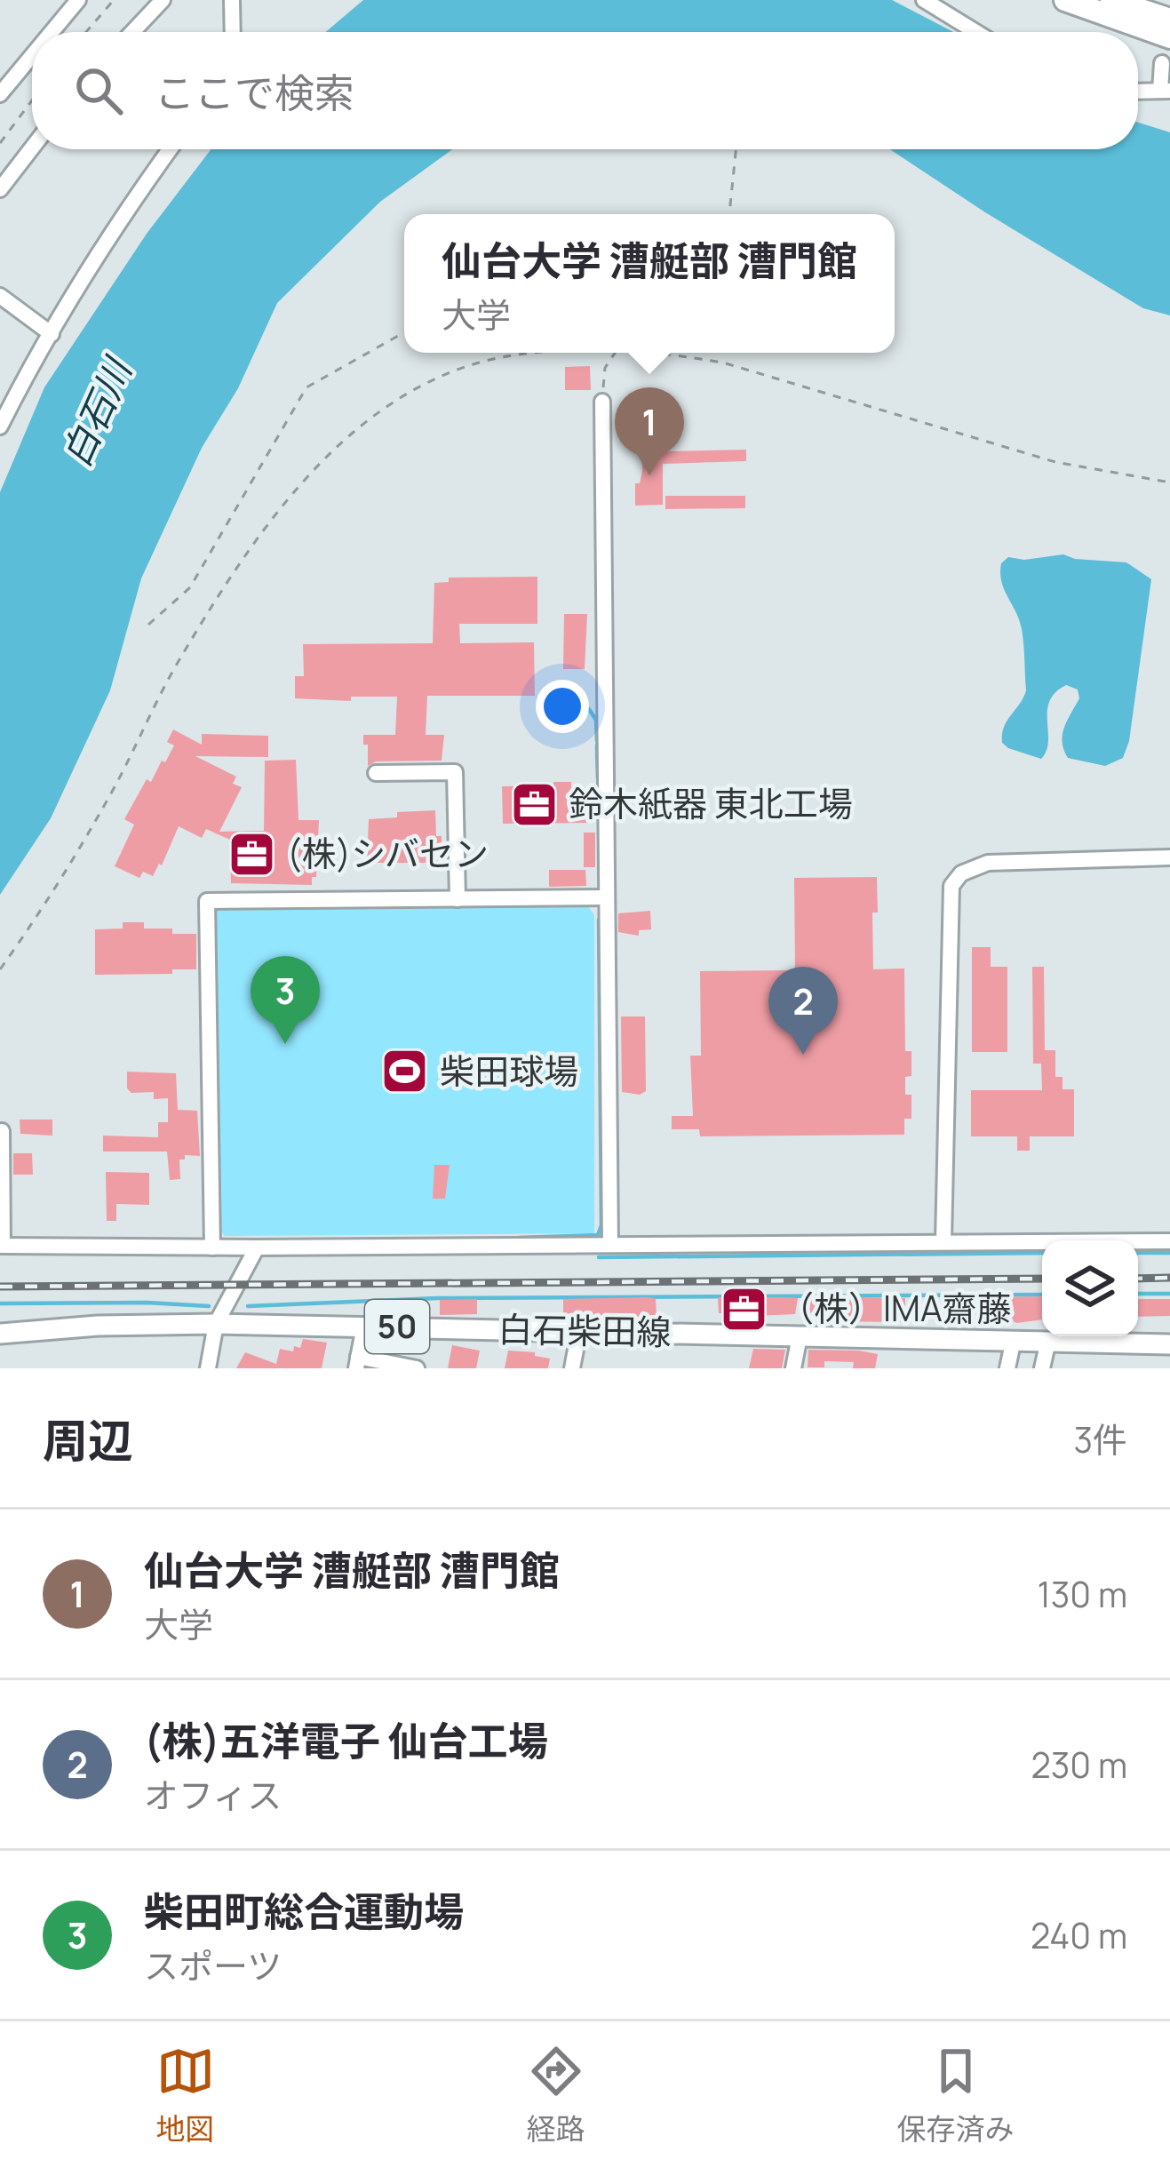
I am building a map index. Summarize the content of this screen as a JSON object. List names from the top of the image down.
{
  "streets": {
    "main road": ["50", "白石柴田線"]
  },
  "water": ["白石川"],
  "places": {
    "office": ["鈴木紙器 東北工場", "(株)シバセン", "（株）IMA齋藤"],
    "sports": ["柴田球場"]
  },
  "page": {
    "search": "ここで検索",
    "popup": ["仙台大学 漕艇部 漕門館", "大学"],
    "pins": ["1", "3", "2"],
    "heading": ["周辺", "3件"],
    "list": [
      {
        "mark": "1",
        "name": "仙台大学 漕艇部 漕門館",
        "note": "大学",
        "value": "130 m"
      },
      {
        "mark": "2",
        "name": "(株)五洋電子 仙台工場",
        "note": "オフィス",
        "value": "230 m"
      },
      {
        "mark": "3",
        "name": "柴田町総合運動場",
        "note": "スポーツ",
        "value": "240 m"
      }
    ],
    "nav": ["地図", "経路", "保存済み"]
  }
}
